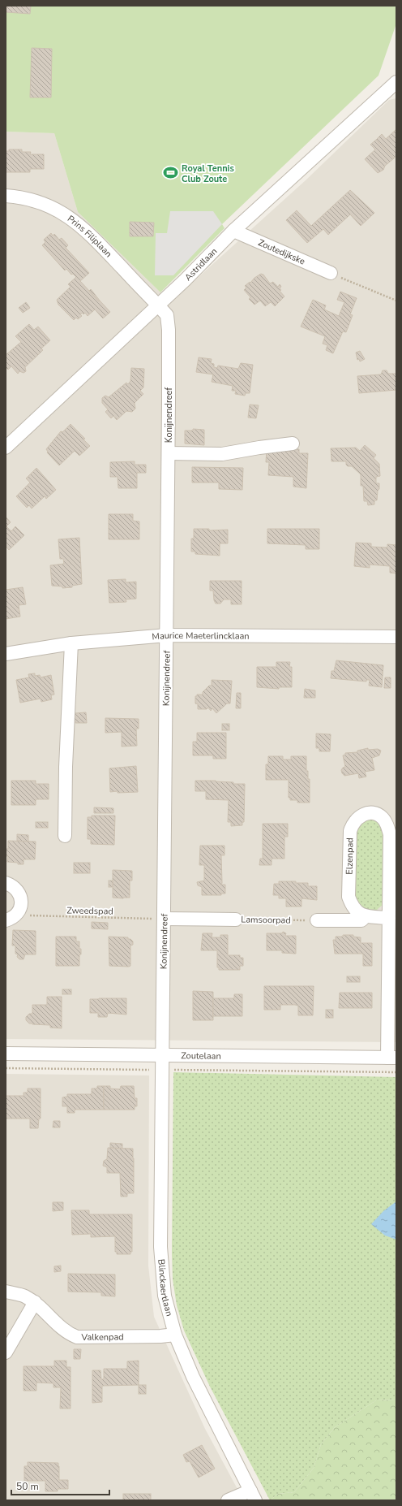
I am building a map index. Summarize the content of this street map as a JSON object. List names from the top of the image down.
{
  "streets": {
    "street": [
      "Prins Filiplaan",
      "Zoutedijkske",
      "Astridlaan",
      "Konijnendreef",
      "Maurice Maeterlincklaan",
      "Elzenpad",
      "Lamsoorpad",
      "Zoutelaan",
      "Blinckaertlaan",
      "Valkenpad"
    ],
    "path": ["Zweedspad"]
  },
  "crossings": [
    ["Prins Filiplaan", "Astridlaan"],
    ["Prins Filiplaan", "Konijnendreef"],
    ["Zoutedijkske", "Astridlaan"],
    ["Astridlaan", "Konijnendreef"],
    ["Konijnendreef", "Maurice Maeterlincklaan"],
    ["Konijnendreef", "Zweedspad"],
    ["Konijnendreef", "Lamsoorpad"],
    ["Konijnendreef", "Zoutelaan"],
    ["Konijnendreef", "Blinckaertlaan"],
    ["Elzenpad", "Zoutelaan"],
    ["Zweedspad", "Lamsoorpad"],
    ["Zoutelaan", "Blinckaertlaan"],
    ["Blinckaertlaan", "Valkenpad"]
  ],
  "places": {
    "sports": ["Royal Tennis Club Zoute"]
  },
  "scale_bar": "50 m"
}
